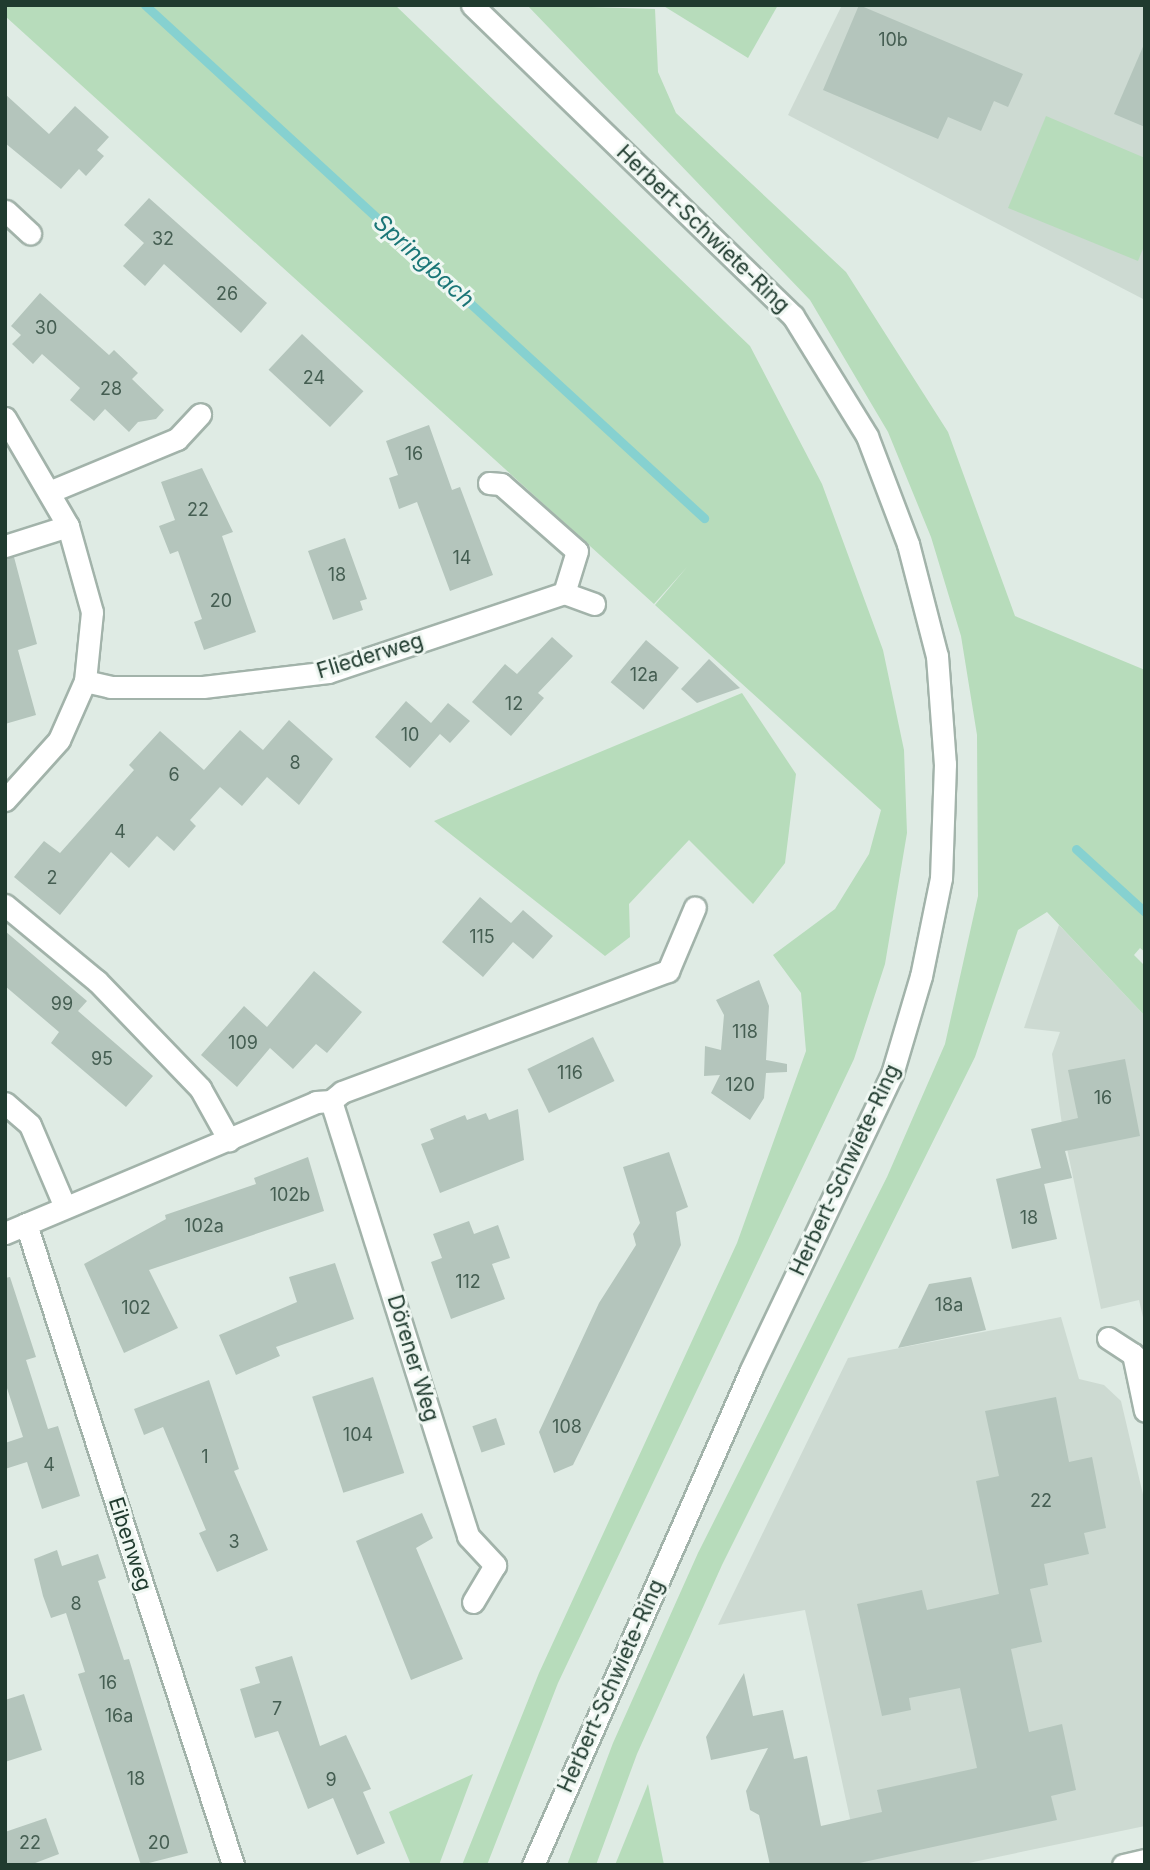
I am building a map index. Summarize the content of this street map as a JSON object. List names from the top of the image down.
{
  "streets": {
    "street": [
      "Herbert-Schwiete-Ring",
      "Fliederweg",
      "Dörener Weg",
      "Eibenweg"
    ]
  },
  "water": ["Springbach"],
  "house_numbers": [
    "10b",
    "32",
    "26",
    "30",
    "24",
    "28",
    "16",
    "22",
    "14",
    "18",
    "20",
    "12a",
    "12",
    "10",
    "8",
    "6",
    "4",
    "2",
    "115",
    "99",
    "118",
    "109",
    "95",
    "116",
    "120",
    "16",
    "102b",
    "18",
    "102a",
    "112",
    "18a",
    "102",
    "108",
    "104",
    "1",
    "4",
    "22",
    "3",
    "8",
    "16",
    "7",
    "16a",
    "18",
    "9",
    "22",
    "20"
  ]
}
